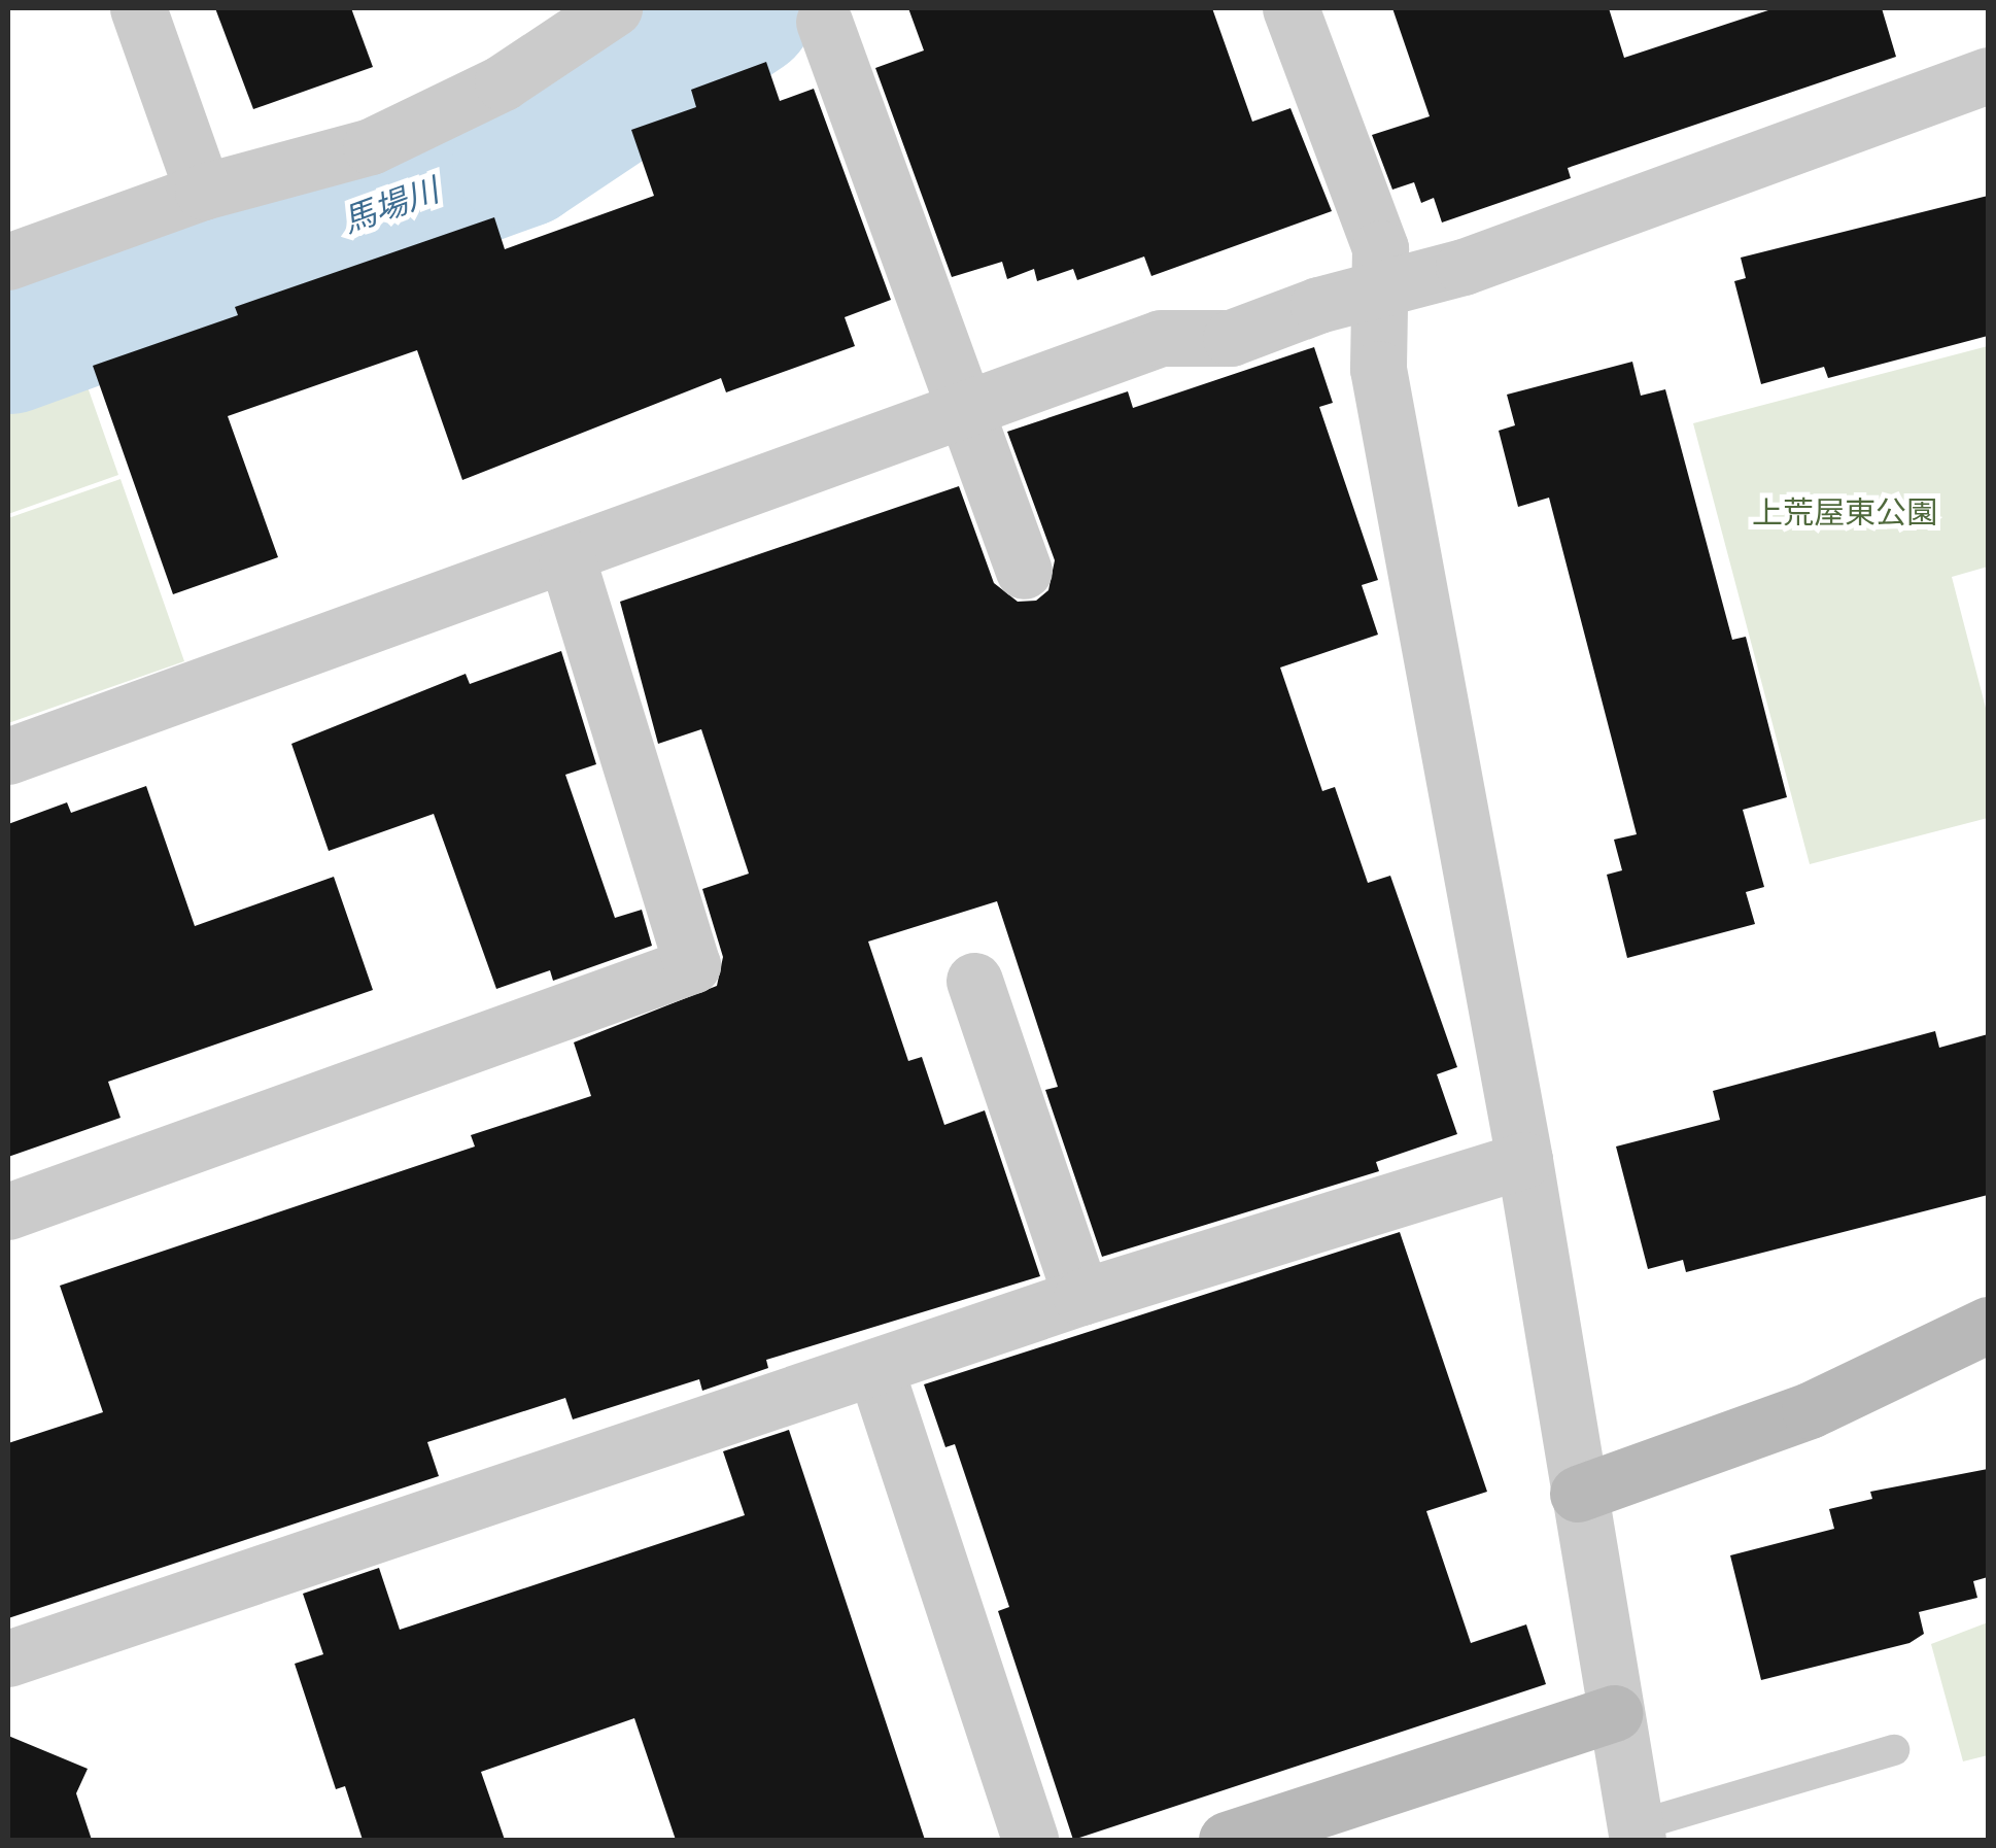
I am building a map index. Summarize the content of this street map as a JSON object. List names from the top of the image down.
{
  "water": ["馬場川"],
  "parks": ["上荒屋東公園"]
}
